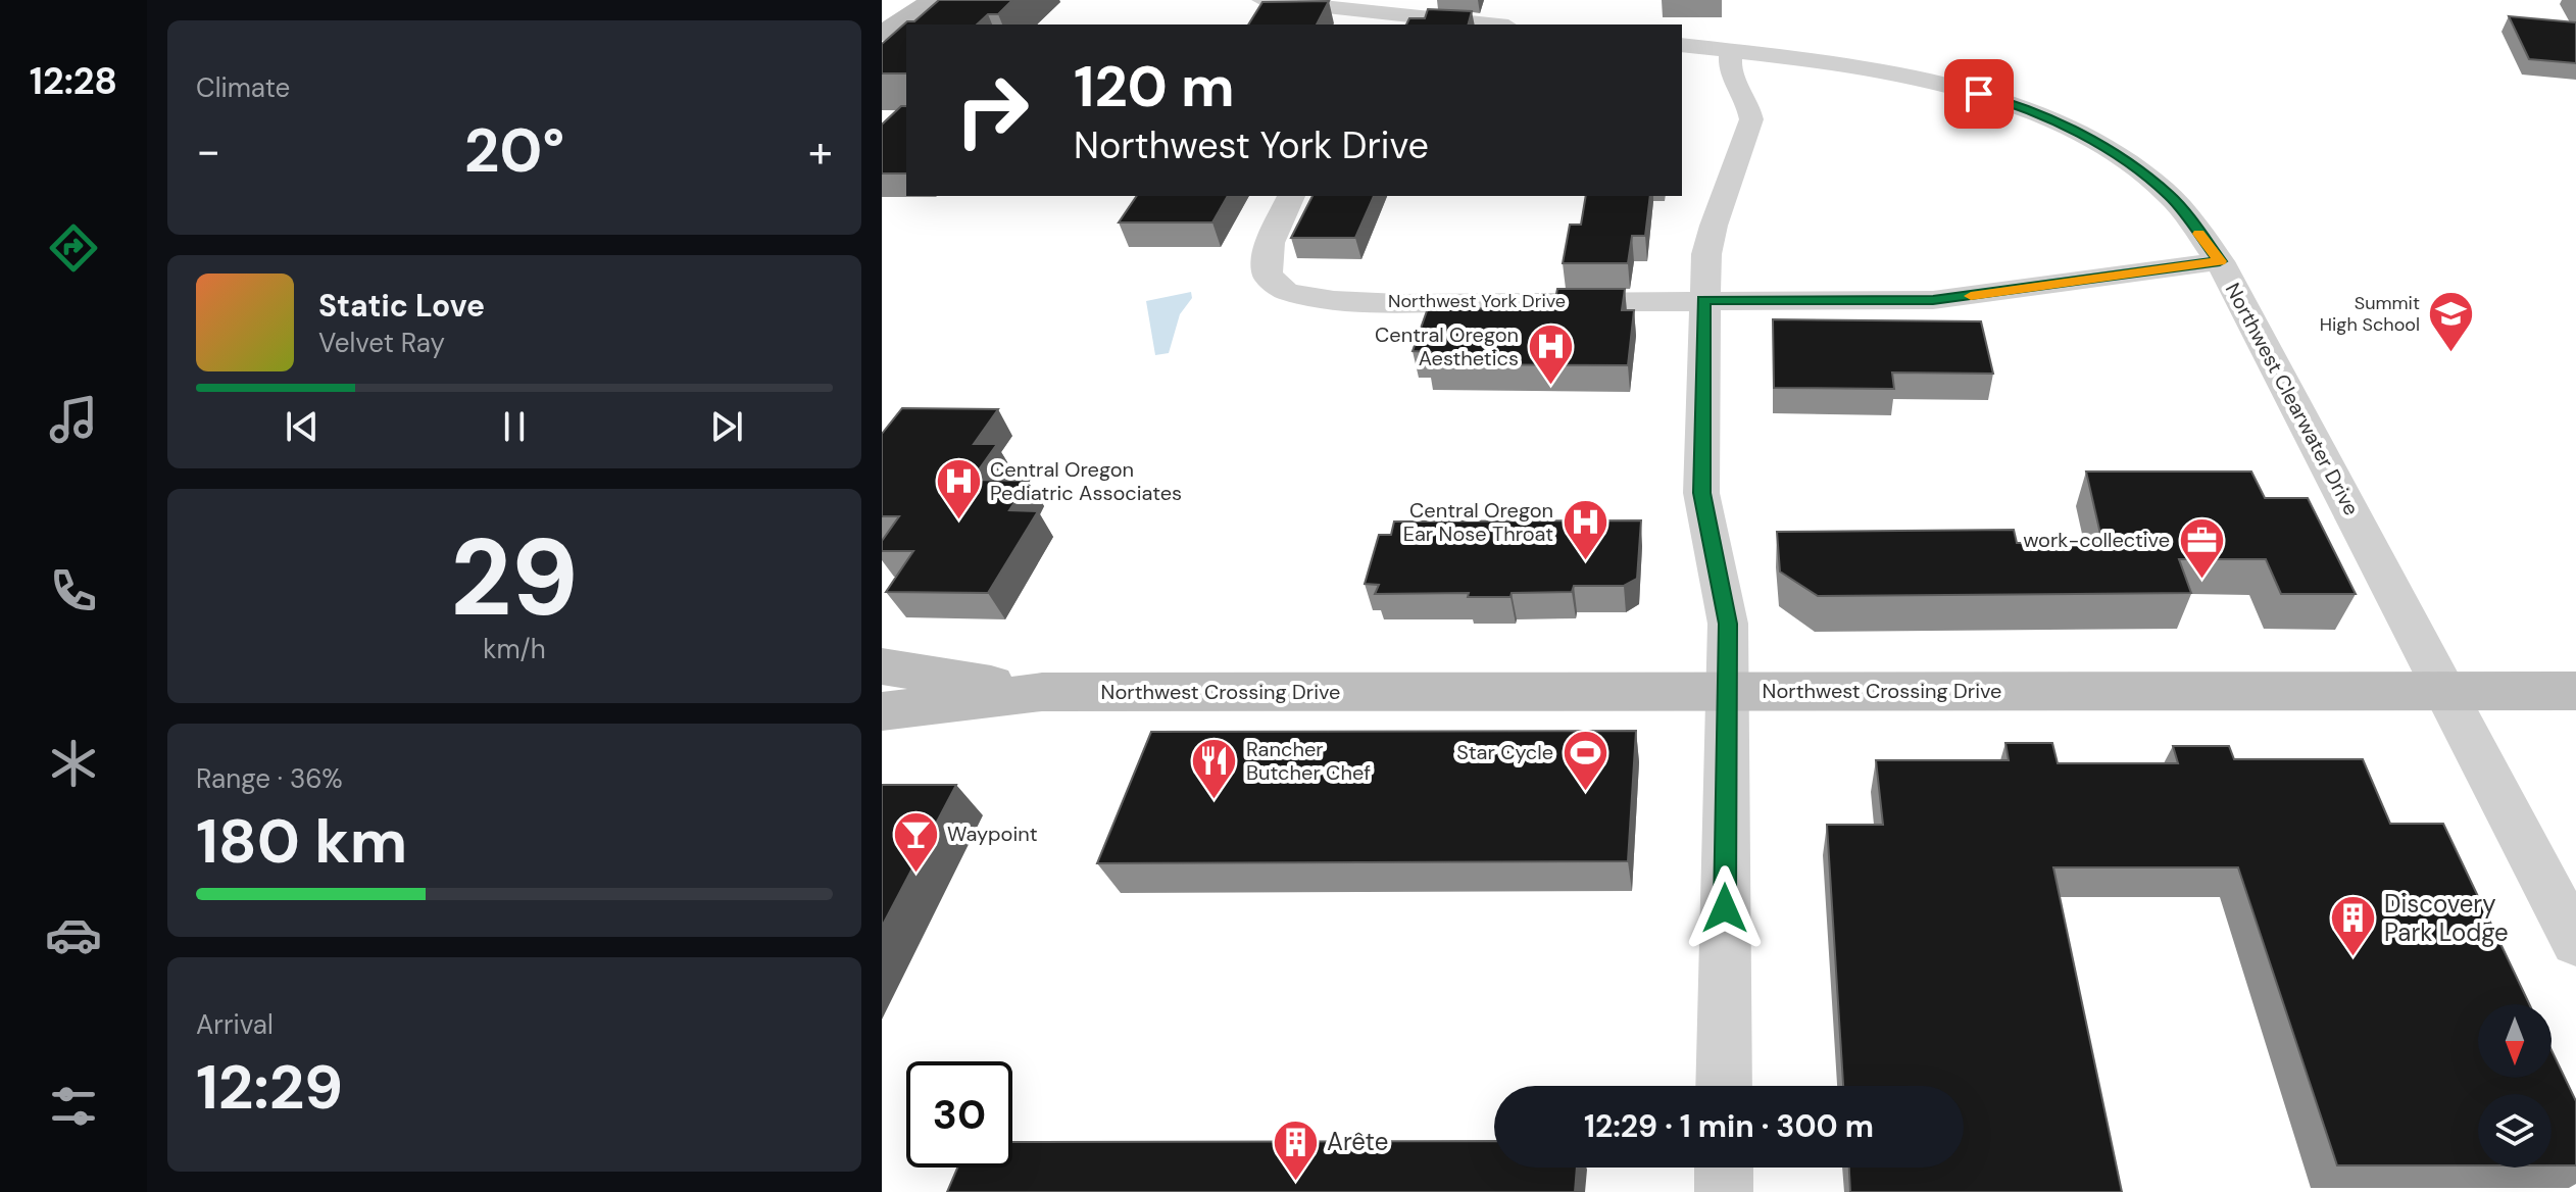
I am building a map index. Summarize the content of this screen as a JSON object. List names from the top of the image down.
{
  "streets": {
    "street": ["Northwest York Drive", "Northwest Clearwater Drive", "Northwest Crossing Drive"]
  },
  "crossings": [
    ["Northwest York Drive", "Northwest Clearwater Drive"],
    ["Northwest Clearwater Drive", "Northwest Crossing Drive"]
  ],
  "places": {
    "school or university": ["Summit High School"],
    "hospital": ["Central Oregon Aesthetics", "Central Oregon Pediatric Associates", "Central Oregon Ear Nose Throat"],
    "office": ["work-collective"],
    "sports": ["Star Cycle"],
    "restaurant": ["Rancher Butcher Chef"],
    "bar": ["Waypoint"],
    "building": ["Discovery Park Lodge", "Arête"]
  },
  "north": "bottom",
  "page": {
    "tabs": "12:28",
    "tile": [
      "Climate",
      ["29", "km/h"],
      ["Range · 36%", "180 km"],
      ["Arrival", "12:29"]
    ],
    "turn": ["120 m", "Northwest York Drive"],
    "heat": ["−", "20°", "+"],
    "song": ["Static Love", "Velvet Ray"],
    "limit": "30",
    "trip": "12:29 · 1 min · 300 m"
  }
}
